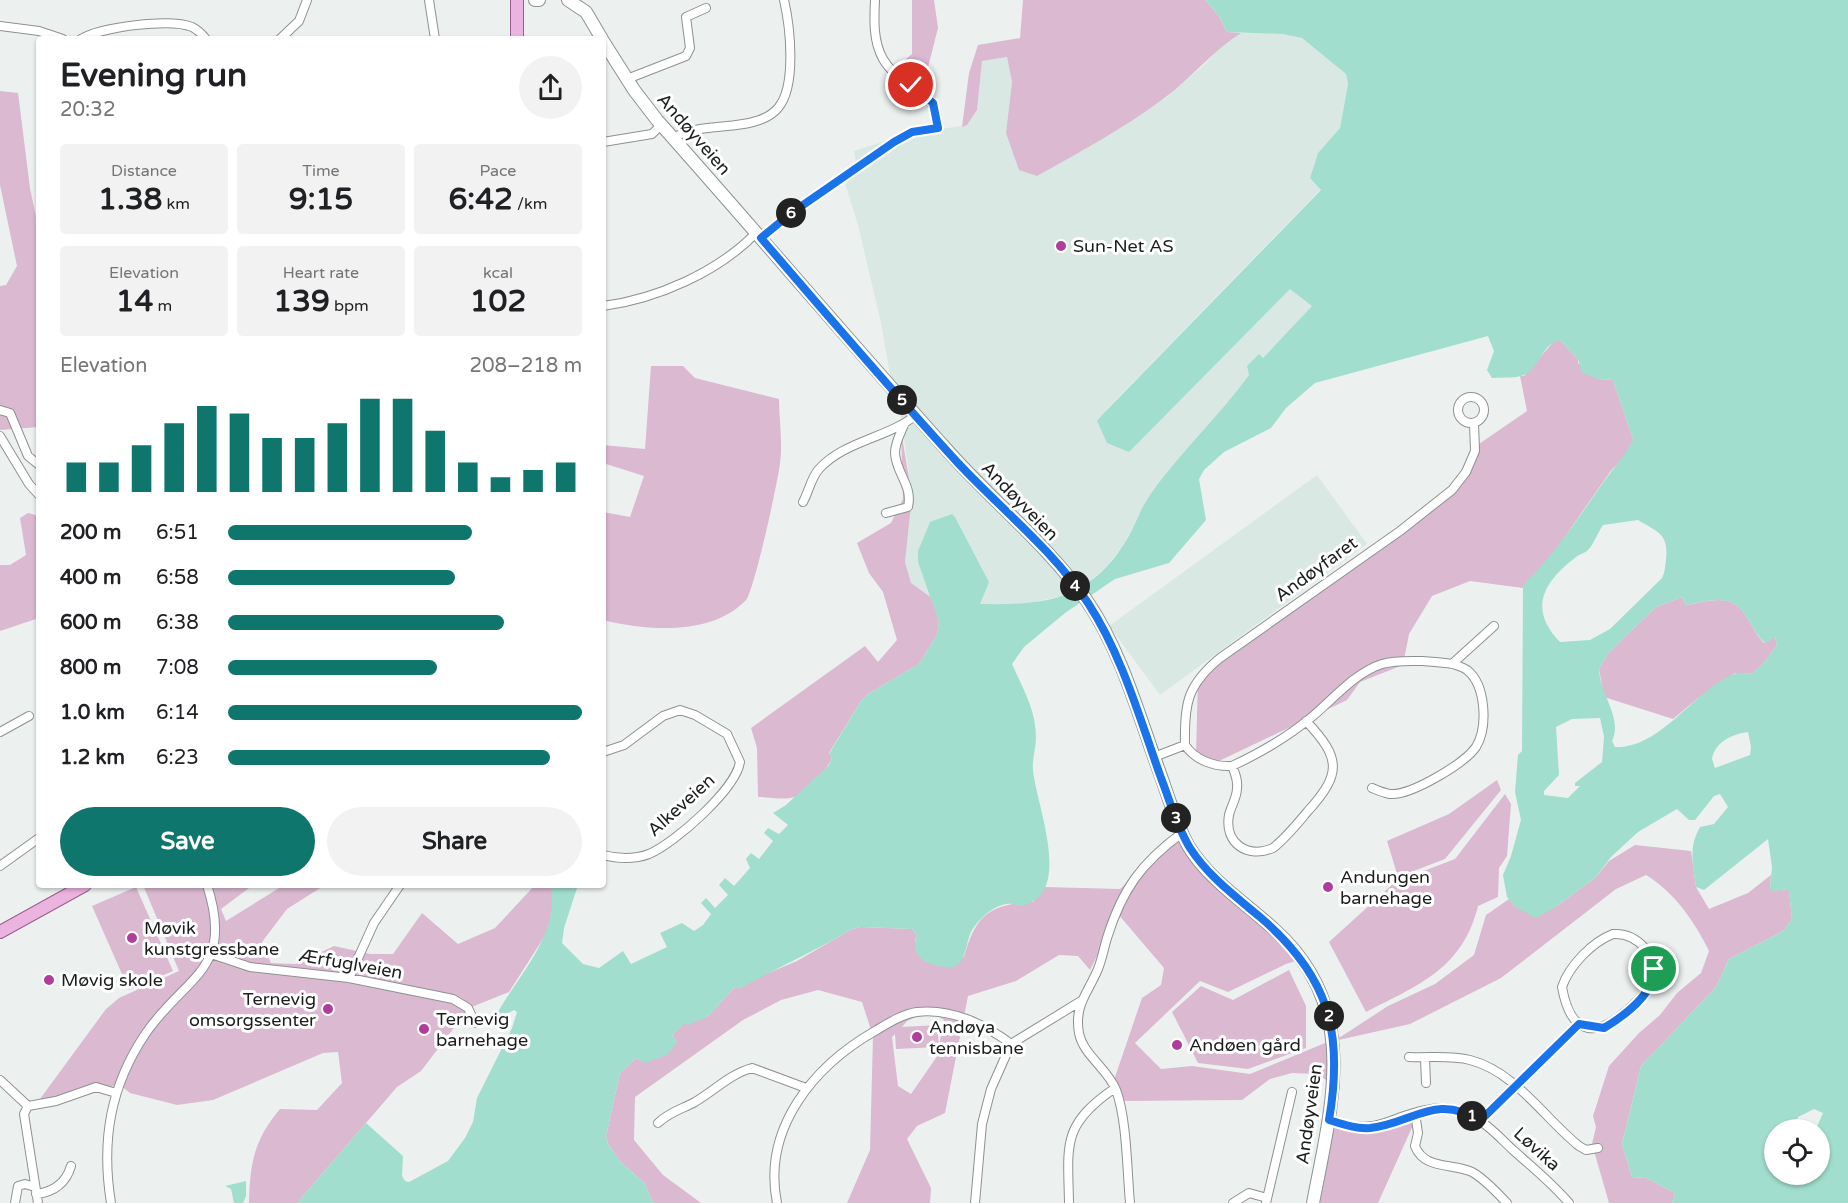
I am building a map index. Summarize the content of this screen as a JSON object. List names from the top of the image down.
{
  "streets": {
    "street": [
      "Andøyveien",
      "Andøyfaret",
      "Alkeveien",
      "Ærfuglveien",
      "Løvika"
    ]
  },
  "crossings": [
    ["Andøyveien", "Løvika"]
  ],
  "places": [
    "Sun-Net AS",
    "Andungen barnehage",
    "Møvik kunstgressbane",
    "Møvig skole",
    "Ternevig omsorgssenter",
    "Ternevig barnehage",
    "Andøya tennisbane",
    "Andøen gård"
  ],
  "page": {
    "heading": ["Evening run", "20:32"],
    "stats": [
      ["Distance", "1.38 km"],
      ["Time", "9:15"],
      ["Pace", "6:42 /km"],
      ["Elevation", "14 m"],
      ["Heart rate", "139 bpm"],
      ["kcal", "102"]
    ],
    "pins": [
      "6",
      "5",
      "4",
      "3",
      "2",
      "1"
    ],
    "chart": ["Elevation", "208–218 m"],
    "list": [
      {
        "name": "200 m",
        "note": "6:51"
      },
      {
        "name": "400 m",
        "note": "6:58"
      },
      {
        "name": "600 m",
        "note": "6:38"
      },
      {
        "name": "800 m",
        "note": "7:08"
      },
      {
        "name": "1.0 km",
        "note": "6:14"
      },
      {
        "name": "1.2 km",
        "note": "6:23"
      }
    ],
    "buttons": ["Save", "Share"]
  }
}
